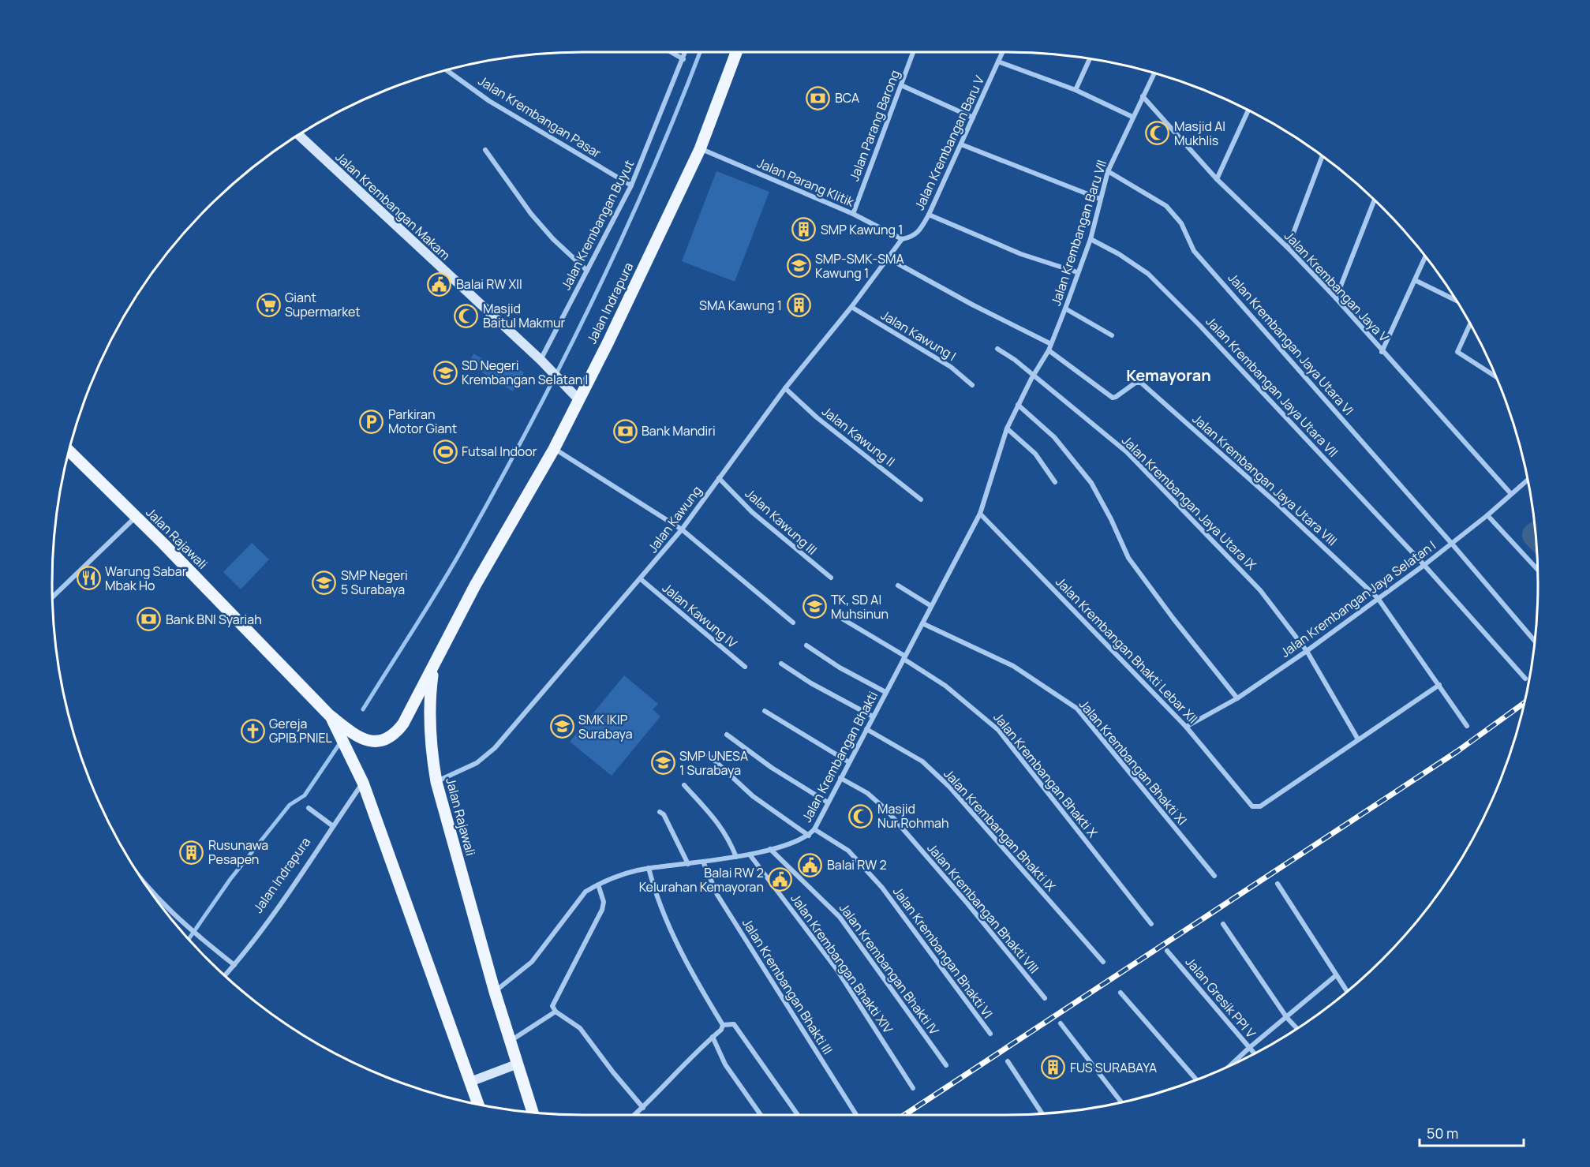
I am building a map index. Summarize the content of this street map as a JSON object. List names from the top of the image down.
{
  "streets": {
    "main road": ["Jalan Indrapura", "Jalan Rajawali"],
    "street": [
      "Jalan Krembangan Pasar",
      "Jalan Parang Barong",
      "Jalan Krembangan Baru V",
      "Jalan Parang Klitik",
      "Jalan Krembangan Makam",
      "Jalan Krembangan Buyut",
      "Jalan Krembangan Baru VII",
      "Jalan Krembangan Jaya V",
      "Jalan Kawung I",
      "Jalan Krembangan Jaya Utara VI",
      "Jalan Krembangan Jaya Utara VII",
      "Jalan Kawung II",
      "Jalan Krembangan Jaya Utara VIII",
      "Jalan Krembangan Jaya Utara IX",
      "Jalan Kawung",
      "Jalan Kawung III",
      "Jalan Krembangan Jaya Selatan I",
      "Jalan Kawung IV",
      "Jalan Krembangan Bhakti Lebar XII",
      "Jalan Krembangan Bhakti",
      "Jalan Krembangan Bhakti XI",
      "Jalan Krembangan Bhakti X",
      "Jalan Krembangan Bhakti IX",
      "Jalan Krembangan Bhakti VIII",
      "Jalan Krembangan Bhakti VI",
      "Jalan Krembangan Bhakti XIV",
      "Jalan Krembangan Bhakti IV",
      "Jalan Krembangan Bhakti III",
      "Jalan Gresik PPI V"
    ]
  },
  "crossings": [
    ["Jalan Krembangan Pasar", "Jalan Krembangan Buyut"],
    ["Jalan Parang Barong", "Jalan Parang Klitik"],
    ["Jalan Krembangan Baru V", "Jalan Parang Klitik"],
    ["Jalan Krembangan Baru V", "Jalan Kawung"],
    ["Jalan Parang Klitik", "Jalan Indrapura"],
    ["Jalan Parang Klitik", "Jalan Kawung"],
    ["Jalan Krembangan Makam", "Jalan Krembangan Buyut"],
    ["Jalan Krembangan Makam", "Jalan Indrapura"],
    ["Jalan Krembangan Baru VII", "Jalan Krembangan Jaya V"],
    ["Jalan Krembangan Baru VII", "Jalan Krembangan Jaya Utara VI"],
    ["Jalan Krembangan Baru VII", "Jalan Krembangan Jaya Utara VII"],
    ["Jalan Krembangan Baru VII", "Jalan Krembangan Jaya Utara VIII"],
    ["Jalan Krembangan Baru VII", "Jalan Krembangan Jaya Utara IX"],
    ["Jalan Krembangan Baru VII", "Jalan Krembangan Bhakti"],
    ["Jalan Krembangan Jaya V", "Jalan Krembangan Jaya Selatan I"],
    ["Jalan Indrapura", "Jalan Rajawali"],
    ["Jalan Kawung I", "Jalan Kawung"],
    ["Jalan Krembangan Jaya Utara VI", "Jalan Krembangan Jaya Selatan I"],
    ["Jalan Krembangan Jaya Utara VII", "Jalan Krembangan Jaya Selatan I"],
    ["Jalan Kawung II", "Jalan Kawung"],
    ["Jalan Krembangan Jaya Utara VIII", "Jalan Krembangan Jaya Selatan I"],
    ["Jalan Krembangan Jaya Utara IX", "Jalan Krembangan Jaya Selatan I"],
    ["Jalan Krembangan Jaya Utara IX", "Jalan Krembangan Bhakti Lebar XII"],
    ["Jalan Kawung", "Jalan Kawung III"],
    ["Jalan Kawung", "Jalan Rajawali"],
    ["Jalan Kawung", "Jalan Kawung IV"],
    ["Jalan Rajawali", "Jalan Krembangan Bhakti"],
    ["Jalan Krembangan Jaya Selatan I", "Jalan Krembangan Bhakti Lebar XII"],
    ["Jalan Krembangan Bhakti Lebar XII", "Jalan Krembangan Bhakti"],
    ["Jalan Krembangan Bhakti", "Jalan Krembangan Bhakti XI"],
    ["Jalan Krembangan Bhakti", "Jalan Krembangan Bhakti X"],
    ["Jalan Krembangan Bhakti", "Jalan Krembangan Bhakti IX"],
    ["Jalan Krembangan Bhakti", "Jalan Krembangan Bhakti VIII"],
    ["Jalan Krembangan Bhakti", "Jalan Krembangan Bhakti VI"],
    ["Jalan Krembangan Bhakti", "Jalan Krembangan Bhakti XIV"],
    ["Jalan Krembangan Bhakti", "Jalan Krembangan Bhakti IV"],
    ["Jalan Krembangan Bhakti", "Jalan Krembangan Bhakti III"]
  ],
  "districts": ["Kemayoran"],
  "places": {
    "bank": ["BCA", "Bank Mandiri", "Bank BNI Syariah"],
    "mosque": ["Masjid Al Mukhlis", "Masjid Baitul Makmur", "Masjid Nur Rohmah"],
    "building": [
      "SMP Kawung 1",
      "SMA Kawung 1",
      "Rusunawa Pesapen",
      "FUS SURABAYA"
    ],
    "school or university": [
      "SMP-SMK-SMA Kawung 1",
      "SD Negeri Krembangan Selatan I",
      "SMP Negeri 5 Surabaya",
      "TK, SD Al Muhsinun",
      "SMK IKIP Surabaya",
      "SMP UNESA 1 Surabaya"
    ],
    "public building": ["Balai RW XII", "Balai RW 2", "Balai RW 2 Kelurahan Kemayoran"],
    "supermarket": ["Giant Supermarket"],
    "parking": ["Parkiran Motor Giant"],
    "sports": ["Futsal Indoor"],
    "restaurant": ["Warung Sabar Mbak Ho"],
    "church": ["Gereja GPIB.PNIEL"]
  },
  "scale_bar": "50 m"
}
